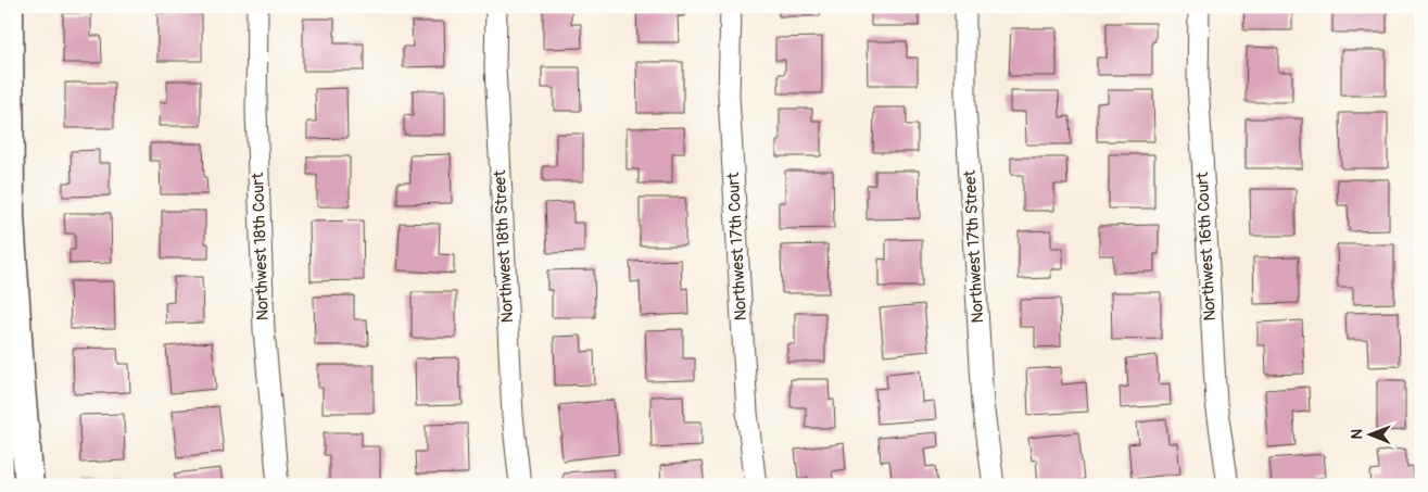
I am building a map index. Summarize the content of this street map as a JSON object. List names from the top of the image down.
{
  "streets": {
    "street": [
      "Northwest 18th Court",
      "Northwest 18th Street",
      "Northwest 17th Court",
      "Northwest 17th Street",
      "Northwest 16th Court"
    ]
  },
  "north": "left"
}
